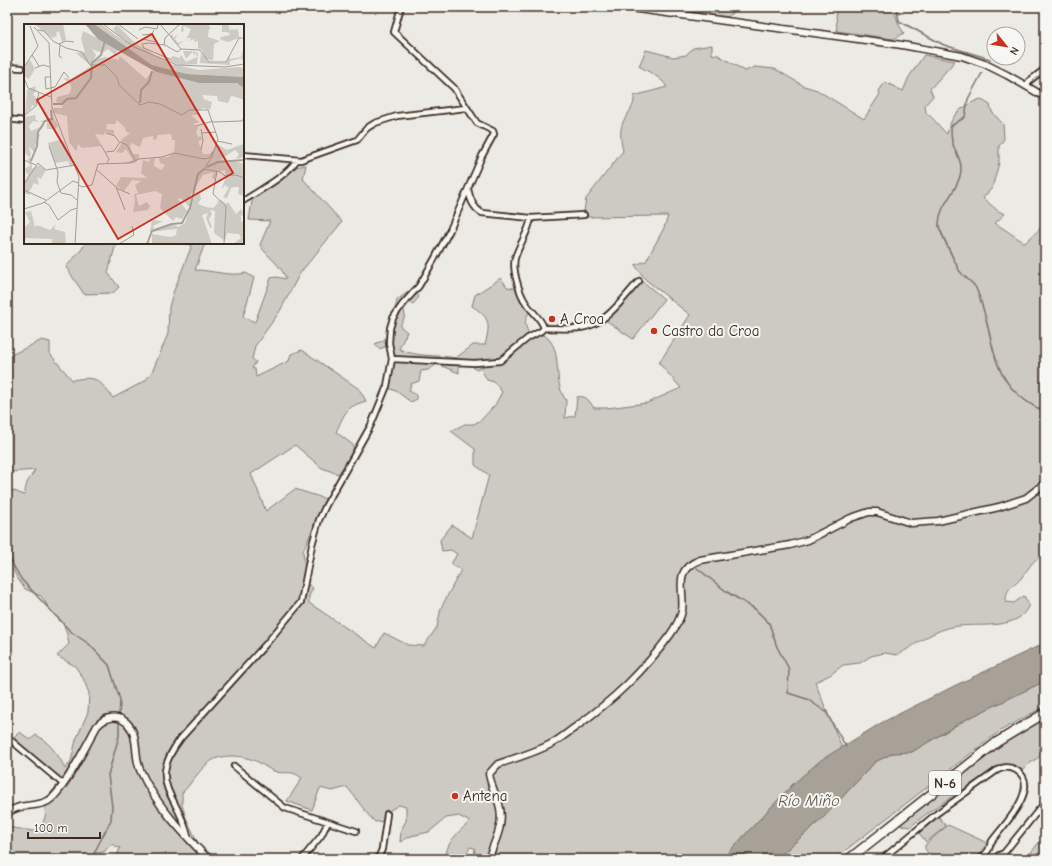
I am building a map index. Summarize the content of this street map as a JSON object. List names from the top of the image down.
{
  "streets": {
    "highway": ["N-6"]
  },
  "water": ["Río Miño"],
  "places": ["A Croa", "Castro da Croa", "Antena"],
  "scale_bar": "100 m",
  "north": "bottom right"
}
